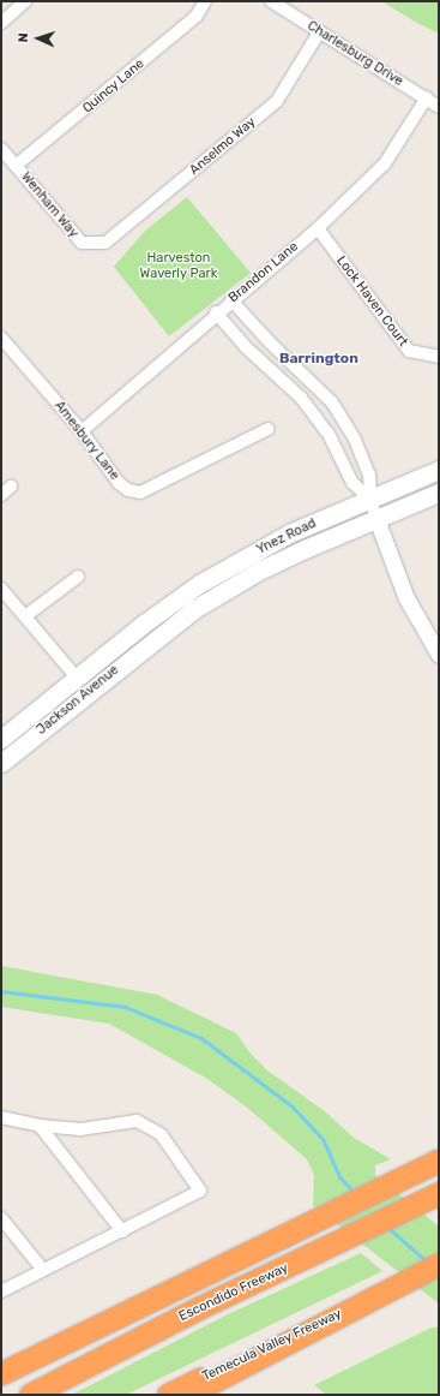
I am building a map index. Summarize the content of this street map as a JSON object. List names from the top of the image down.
{
  "streets": {
    "highway": ["Escondido Freeway", "Temecula Valley Freeway"],
    "main road": ["Ynez Road", "Jackson Avenue"],
    "street": [
      "Charlesburg Drive",
      "Quincy Lane",
      "Anselmo Way",
      "Wenham Way",
      "Brandon Lane",
      "Lock Haven Court",
      "Amesbury Lane"
    ]
  },
  "crossings": [
    ["Charlesburg Drive", "Anselmo Way"],
    ["Charlesburg Drive", "Brandon Lane"],
    ["Quincy Lane", "Wenham Way"],
    ["Anselmo Way", "Wenham Way"],
    ["Brandon Lane", "Lock Haven Court"],
    ["Brandon Lane", "Amesbury Lane"],
    ["Ynez Road", "Jackson Avenue"]
  ],
  "districts": ["Barrington"],
  "parks": ["Harveston Waverly Park"],
  "north": "left"
}
